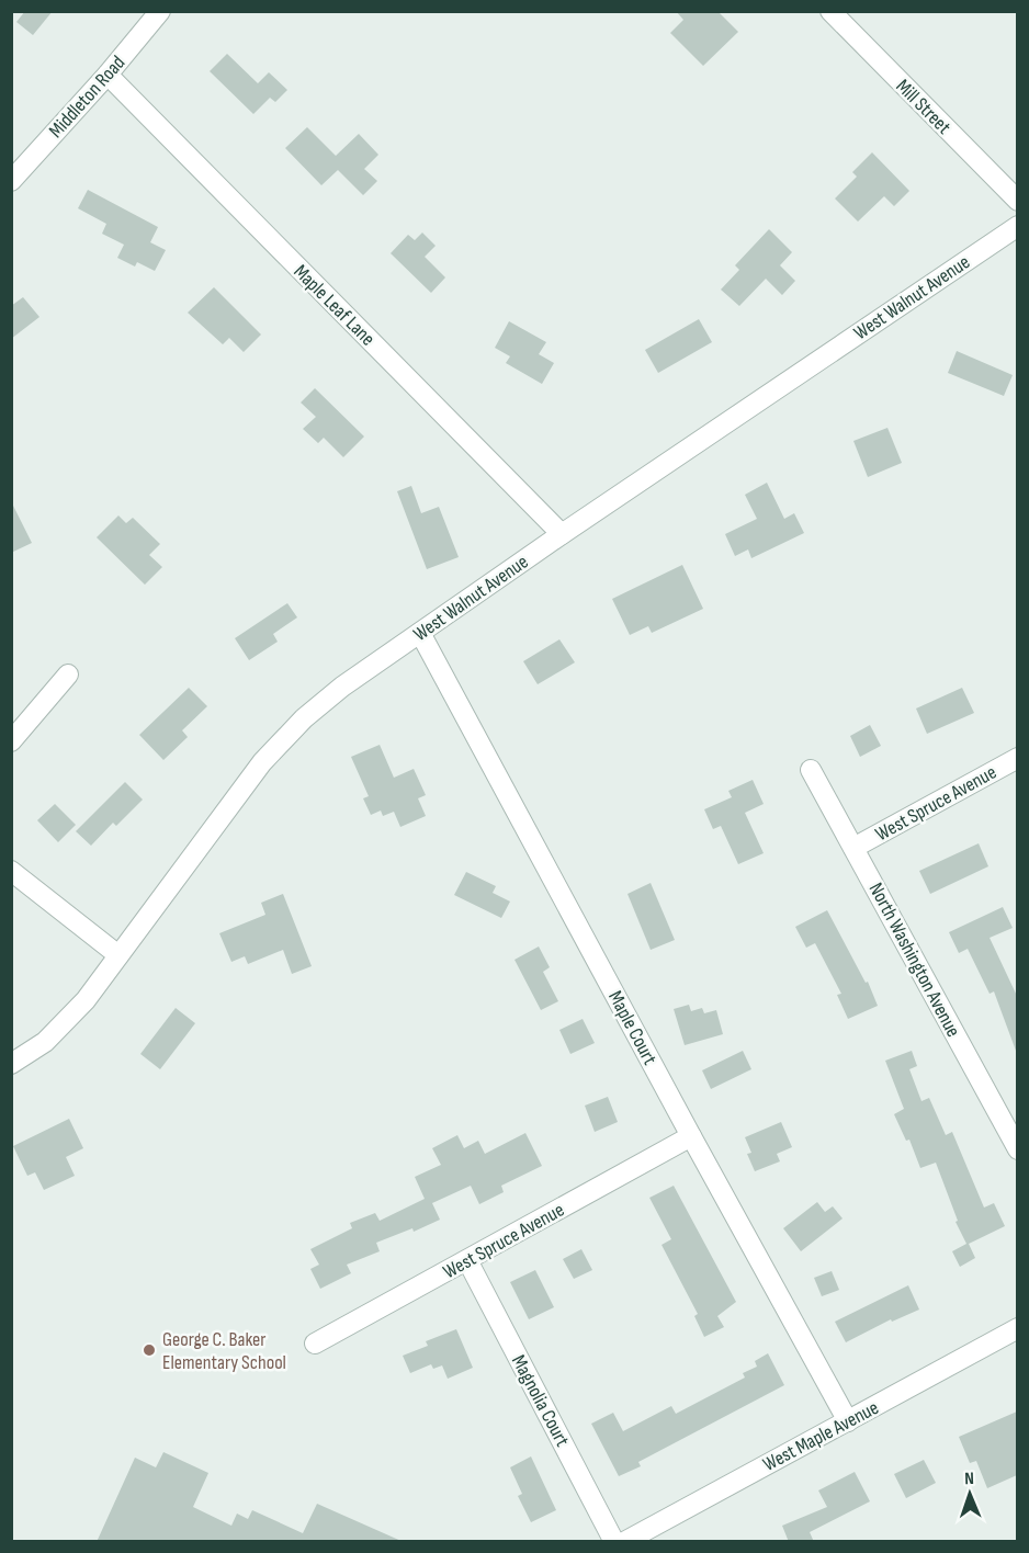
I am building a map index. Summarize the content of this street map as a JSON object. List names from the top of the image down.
{
  "streets": {
    "street": [
      "Middleton Road",
      "Mill Street",
      "West Walnut Avenue",
      "Maple Leaf Lane",
      "West Spruce Avenue",
      "North Washington Avenue",
      "Maple Court",
      "Magnolia Court",
      "West Maple Avenue"
    ]
  },
  "crossings": [
    ["Middleton Road", "Maple Leaf Lane"],
    ["West Walnut Avenue", "Maple Leaf Lane"],
    ["West Walnut Avenue", "Maple Court"],
    ["West Spruce Avenue", "North Washington Avenue"],
    ["West Spruce Avenue", "Maple Court"],
    ["West Spruce Avenue", "Magnolia Court"],
    ["Maple Court", "West Maple Avenue"]
  ],
  "places": ["George C. Baker Elementary School"],
  "north": "top"
}
